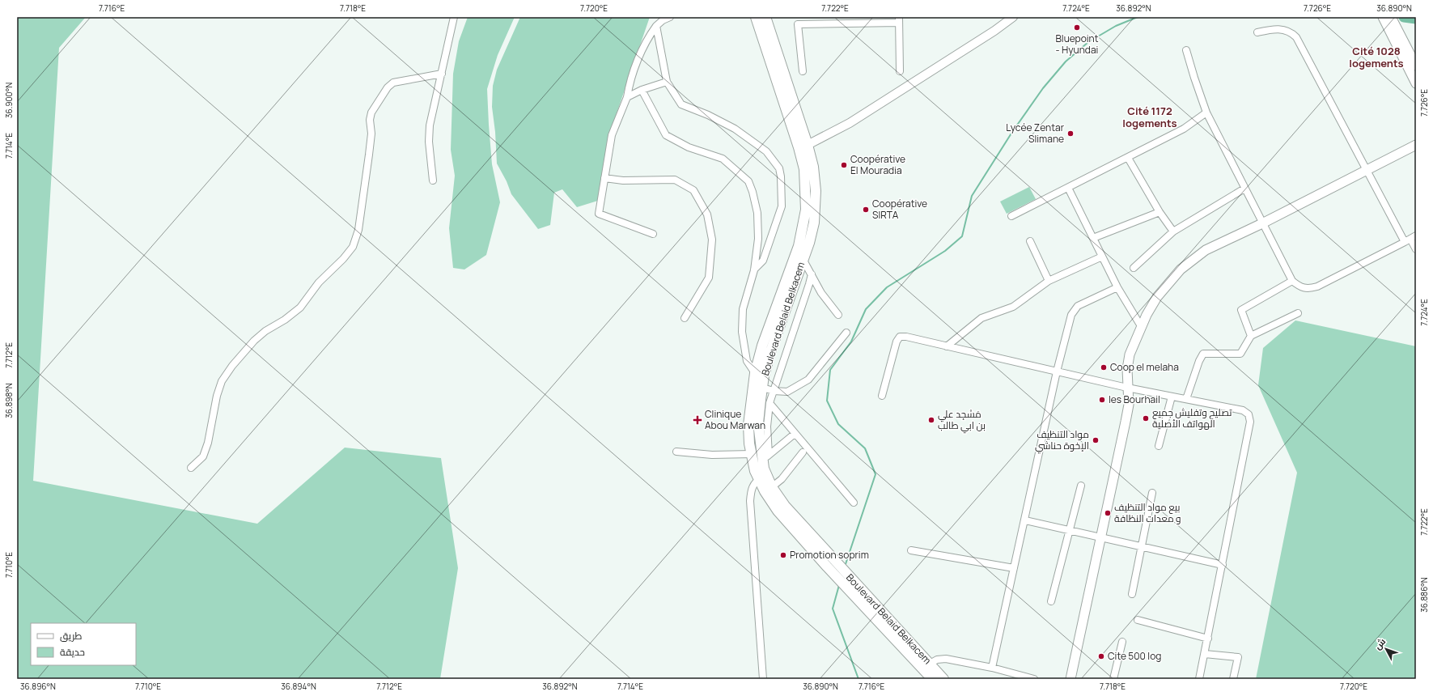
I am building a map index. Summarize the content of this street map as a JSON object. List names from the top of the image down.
{
  "streets": {
    "main road": ["Boulevard Belaid Belkacem"]
  },
  "districts": ["Cité 1028 logements", "Cité 1172 logements"],
  "places": {
    "other": [
      "Bluepoint - Hyundai",
      "Lycée Zentar Slimane",
      "Coopérative El Mouradia",
      "Coopérative SIRTA",
      "Coop el melaha",
      "les Bourhail",
      "تصليح وتفليش جميع الهواتف الأصلية",
      "مَسْجِد علي بن ابي طالب",
      "مواد التنظيف الإخوة حناشي",
      "بيع مواد التنظيف و معدات النظافة",
      "Promotion soprim",
      "Cite 500 log"
    ],
    "health": ["Clinique Abou Marwan"]
  },
  "legend": ["طريق", "حديقة"],
  "north": "top left",
  "coordinates": [
    "7.716°E",
    "7.718°E",
    "7.720°E",
    "7.722°E",
    "7.724°E",
    "36.892°N",
    "7.726°E",
    "36.890°N",
    "36.900°N",
    "7.714°E",
    "7.712°E",
    "36.898°N",
    "7.710°E",
    "36.886°N",
    "36.896°N",
    "36.894°N"
  ]
}
